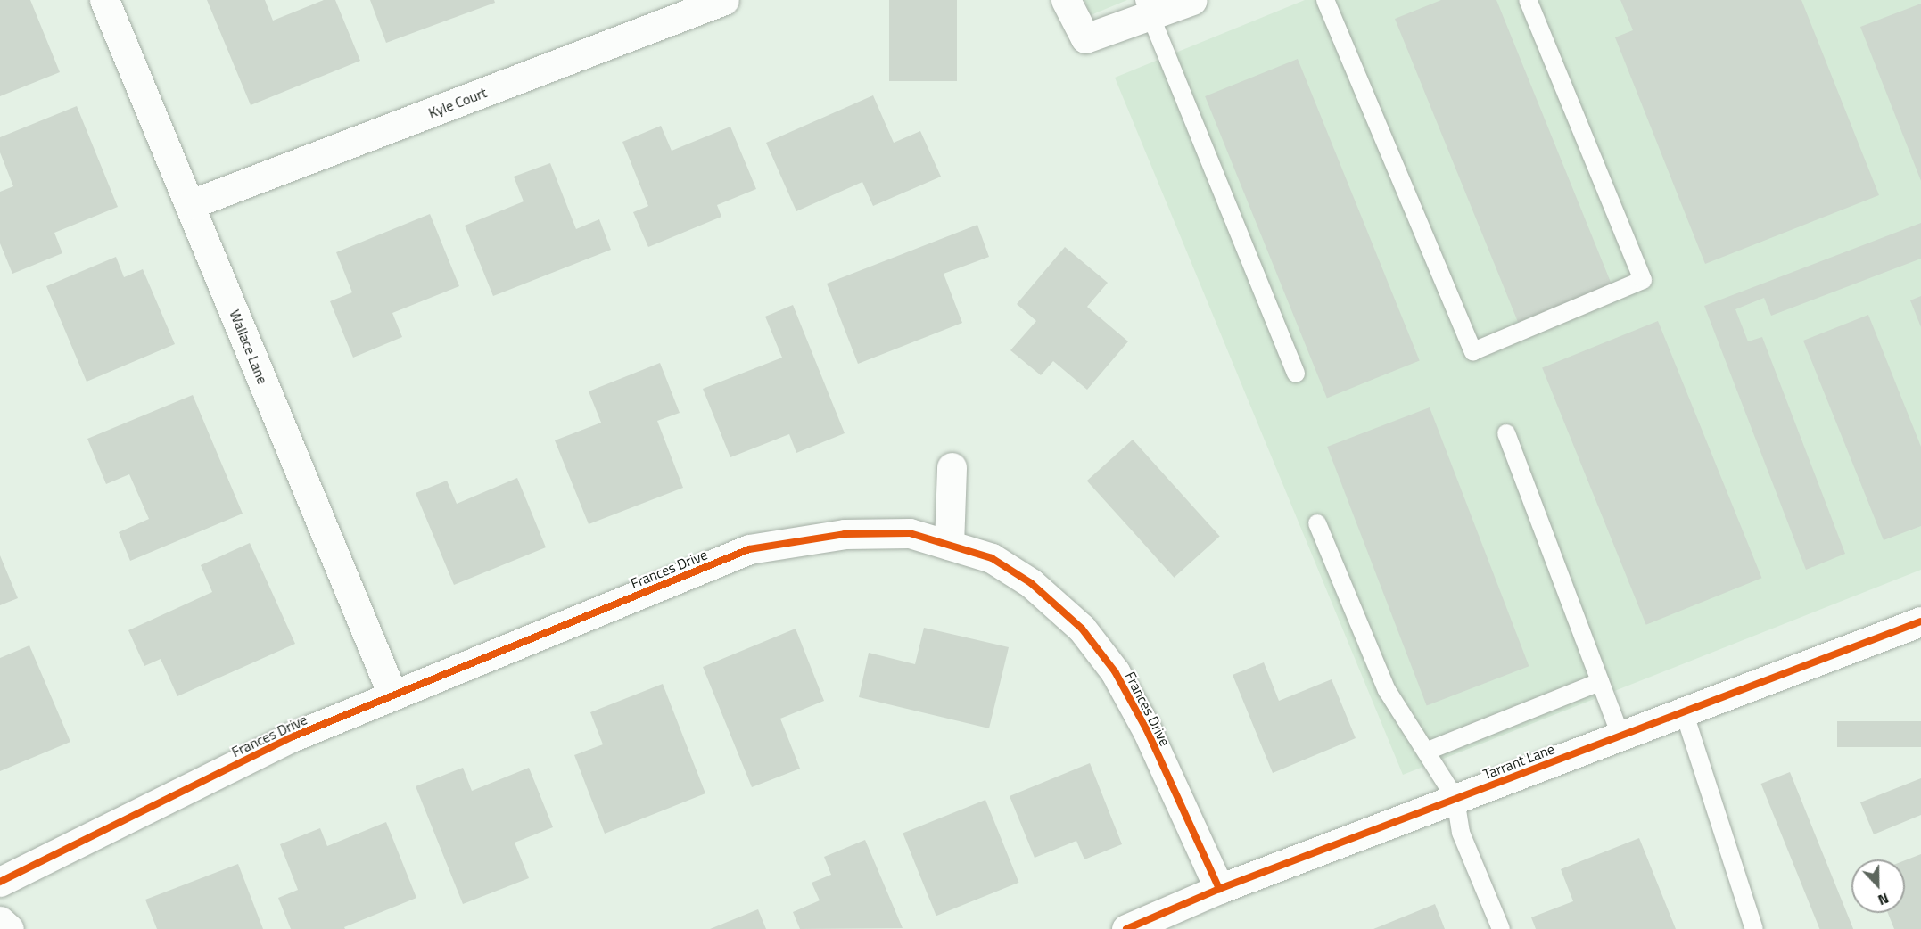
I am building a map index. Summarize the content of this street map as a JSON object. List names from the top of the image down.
{
  "streets": {
    "street": [
      "Kyle Court",
      "Wallace Lane",
      "Frances Drive",
      "Tarrant Lane"
    ]
  },
  "crossings": [
    ["Kyle Court", "Wallace Lane"],
    ["Wallace Lane", "Frances Drive"],
    ["Frances Drive", "Tarrant Lane"]
  ],
  "north": "bottom"
}
